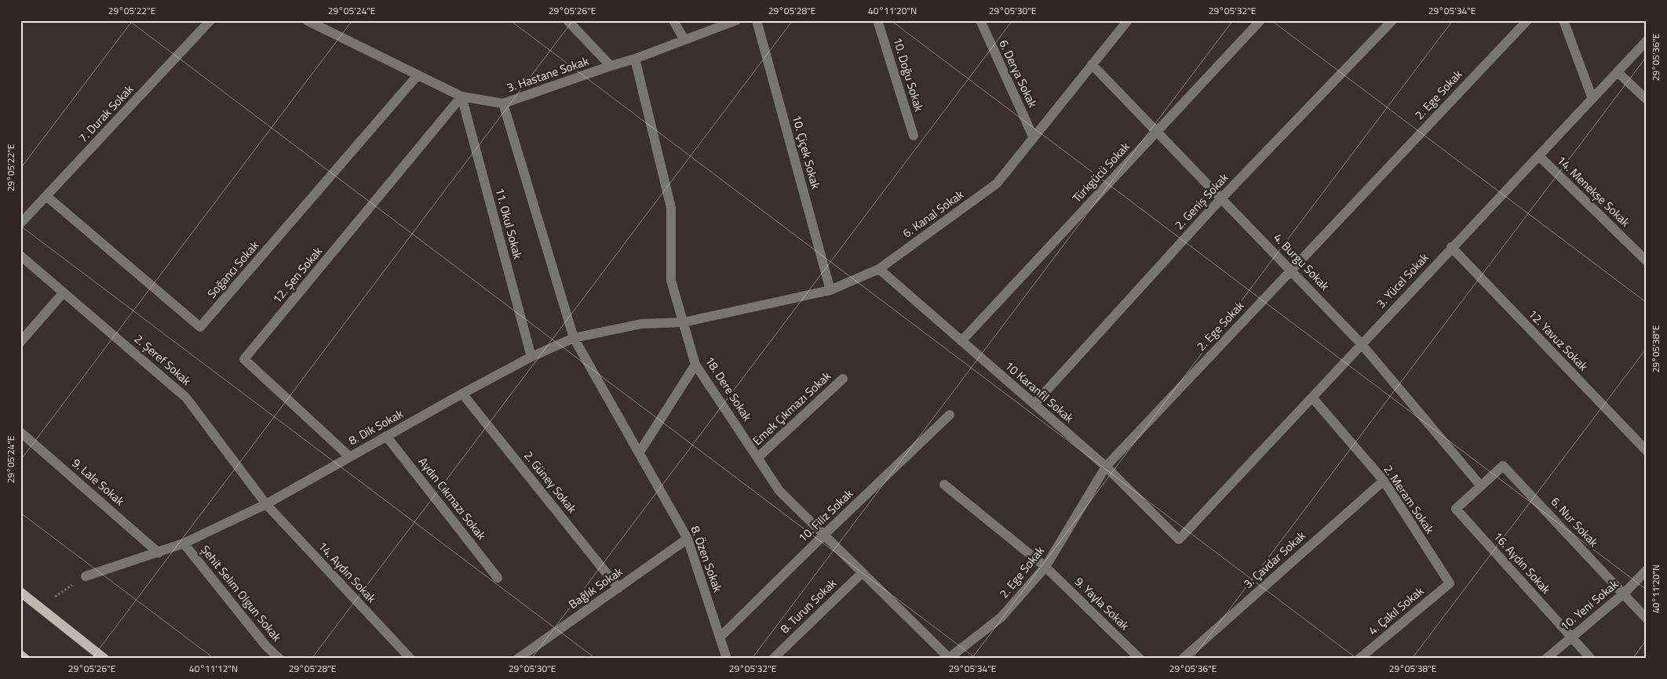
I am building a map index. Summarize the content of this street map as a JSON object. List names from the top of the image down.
{
  "streets": {
    "street": [
      "6. Derya Sokak",
      "3. Hastane Sokak",
      "10. Doğu Sokak",
      "2. Ege Sokak",
      "7. Durak Sokak",
      "10. Çiçek Sokak",
      "Türkgücü Sokak",
      "14. Menekşe Sokak",
      "2. Geniş Sokak",
      "6. Kanal Sokak",
      "11. Okul Sokak",
      "4. Burgu Sokak",
      "Soğancı Sokak",
      "12. Şen Sokak",
      "3. Yücel Sokak",
      "12. Yavuz Sokak",
      "2. Şeref Sokak",
      "18. Dere Sokak",
      "10 Karanfil Sokak",
      "Emek Çıkmazı Sokak",
      "8. Dik Sokak",
      "9. Lale Sokak",
      "2. Güney Sokak",
      "Aydın Cıkmazı Sokak",
      "2. Meram Sokak",
      "10. Filiz Sokak",
      "6. Nur Sokak",
      "8. Özen Sokak",
      "3. Çavdar Sokak",
      "16. Aydın Sokak",
      "14. Aydın Sokak",
      "Bağlık Sokak",
      "Şehit Selim Olgun Sokak",
      "9. Yayla Sokak",
      "10. Yeni Sokak",
      "8. Turun Sokak",
      "4. Çakıl Sokak"
    ]
  },
  "crossings": [
    ["6. Derya Sokak", "6. Kanal Sokak"],
    ["3. Hastane Sokak", "11. Okul Sokak"],
    ["3. Hastane Sokak", "Soğancı Sokak"],
    ["3. Hastane Sokak", "12. Şen Sokak"],
    ["3. Hastane Sokak", "18. Dere Sokak"],
    ["2. Ege Sokak", "4. Burgu Sokak"],
    ["2. Ege Sokak", "18. Dere Sokak"],
    ["2. Ege Sokak", "10 Karanfil Sokak"],
    ["2. Ege Sokak", "9. Yayla Sokak"],
    ["7. Durak Sokak", "Soğancı Sokak"],
    ["10. Çiçek Sokak", "6. Kanal Sokak"],
    ["Türkgücü Sokak", "4. Burgu Sokak"],
    ["Türkgücü Sokak", "10 Karanfil Sokak"],
    ["14. Menekşe Sokak", "3. Yücel Sokak"],
    ["2. Geniş Sokak", "4. Burgu Sokak"],
    ["2. Geniş Sokak", "10 Karanfil Sokak"],
    ["6. Kanal Sokak", "4. Burgu Sokak"],
    ["6. Kanal Sokak", "18. Dere Sokak"],
    ["6. Kanal Sokak", "10 Karanfil Sokak"],
    ["6. Kanal Sokak", "8. Dik Sokak"],
    ["11. Okul Sokak", "12. Şen Sokak"],
    ["11. Okul Sokak", "8. Dik Sokak"],
    ["4. Burgu Sokak", "3. Yücel Sokak"],
    ["4. Burgu Sokak", "6. Nur Sokak"],
    ["4. Burgu Sokak", "16. Aydın Sokak"],
    ["12. Şen Sokak", "8. Dik Sokak"],
    ["3. Yücel Sokak", "12. Yavuz Sokak"],
    ["3. Yücel Sokak", "10 Karanfil Sokak"],
    ["3. Yücel Sokak", "2. Meram Sokak"],
    ["2. Şeref Sokak", "8. Dik Sokak"],
    ["2. Şeref Sokak", "14. Aydın Sokak"],
    ["18. Dere Sokak", "Emek Çıkmazı Sokak"],
    ["18. Dere Sokak", "8. Dik Sokak"],
    ["18. Dere Sokak", "10. Filiz Sokak"],
    ["18. Dere Sokak", "8. Turun Sokak"],
    ["8. Dik Sokak", "9. Lale Sokak"],
    ["8. Dik Sokak", "2. Güney Sokak"],
    ["8. Dik Sokak", "Aydın Cıkmazı Sokak"],
    ["8. Dik Sokak", "8. Özen Sokak"],
    ["8. Dik Sokak", "14. Aydın Sokak"],
    ["8. Dik Sokak", "Şehit Selim Olgun Sokak"],
    ["2. Güney Sokak", "Bağlık Sokak"],
    ["2. Meram Sokak", "3. Çavdar Sokak"],
    ["2. Meram Sokak", "4. Çakıl Sokak"],
    ["10. Filiz Sokak", "8. Özen Sokak"],
    ["6. Nur Sokak", "16. Aydın Sokak"],
    ["6. Nur Sokak", "10. Yeni Sokak"],
    ["8. Özen Sokak", "Bağlık Sokak"],
    ["16. Aydın Sokak", "10. Yeni Sokak"]
  ],
  "coordinates": [
    "29°05'22\"E",
    "29°05'24\"E",
    "29°05'26\"E",
    "29°05'28\"E",
    "40°11'20\"N",
    "29°05'30\"E",
    "29°05'32\"E",
    "29°05'34\"E",
    "29°05'36\"E",
    "29°05'38\"E",
    "40°11'12\"N"
  ]
}
